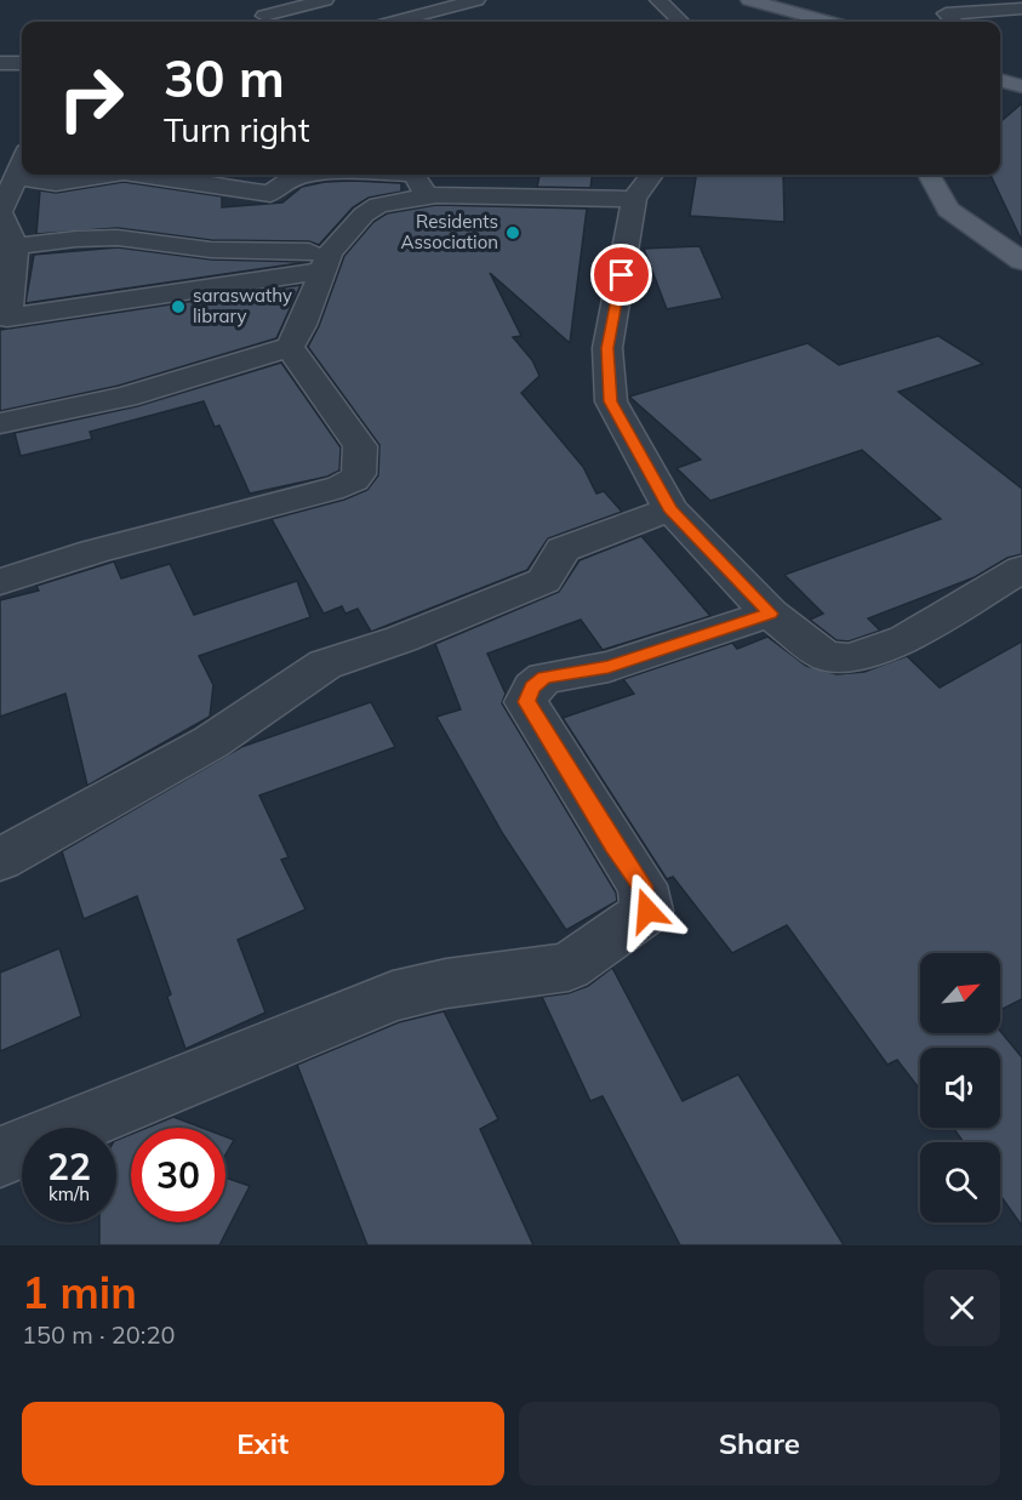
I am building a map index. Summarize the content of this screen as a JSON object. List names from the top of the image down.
{
  "places": ["Residents Association", "saraswathy library"],
  "north": "top right",
  "page": {
    "turn": ["30 m", "Turn right"],
    "speed": "22 km/h",
    "limit": "30",
    "heading": ["1 min", "150 m · 20:20"],
    "buttons": ["Exit", "Share"]
  }
}
